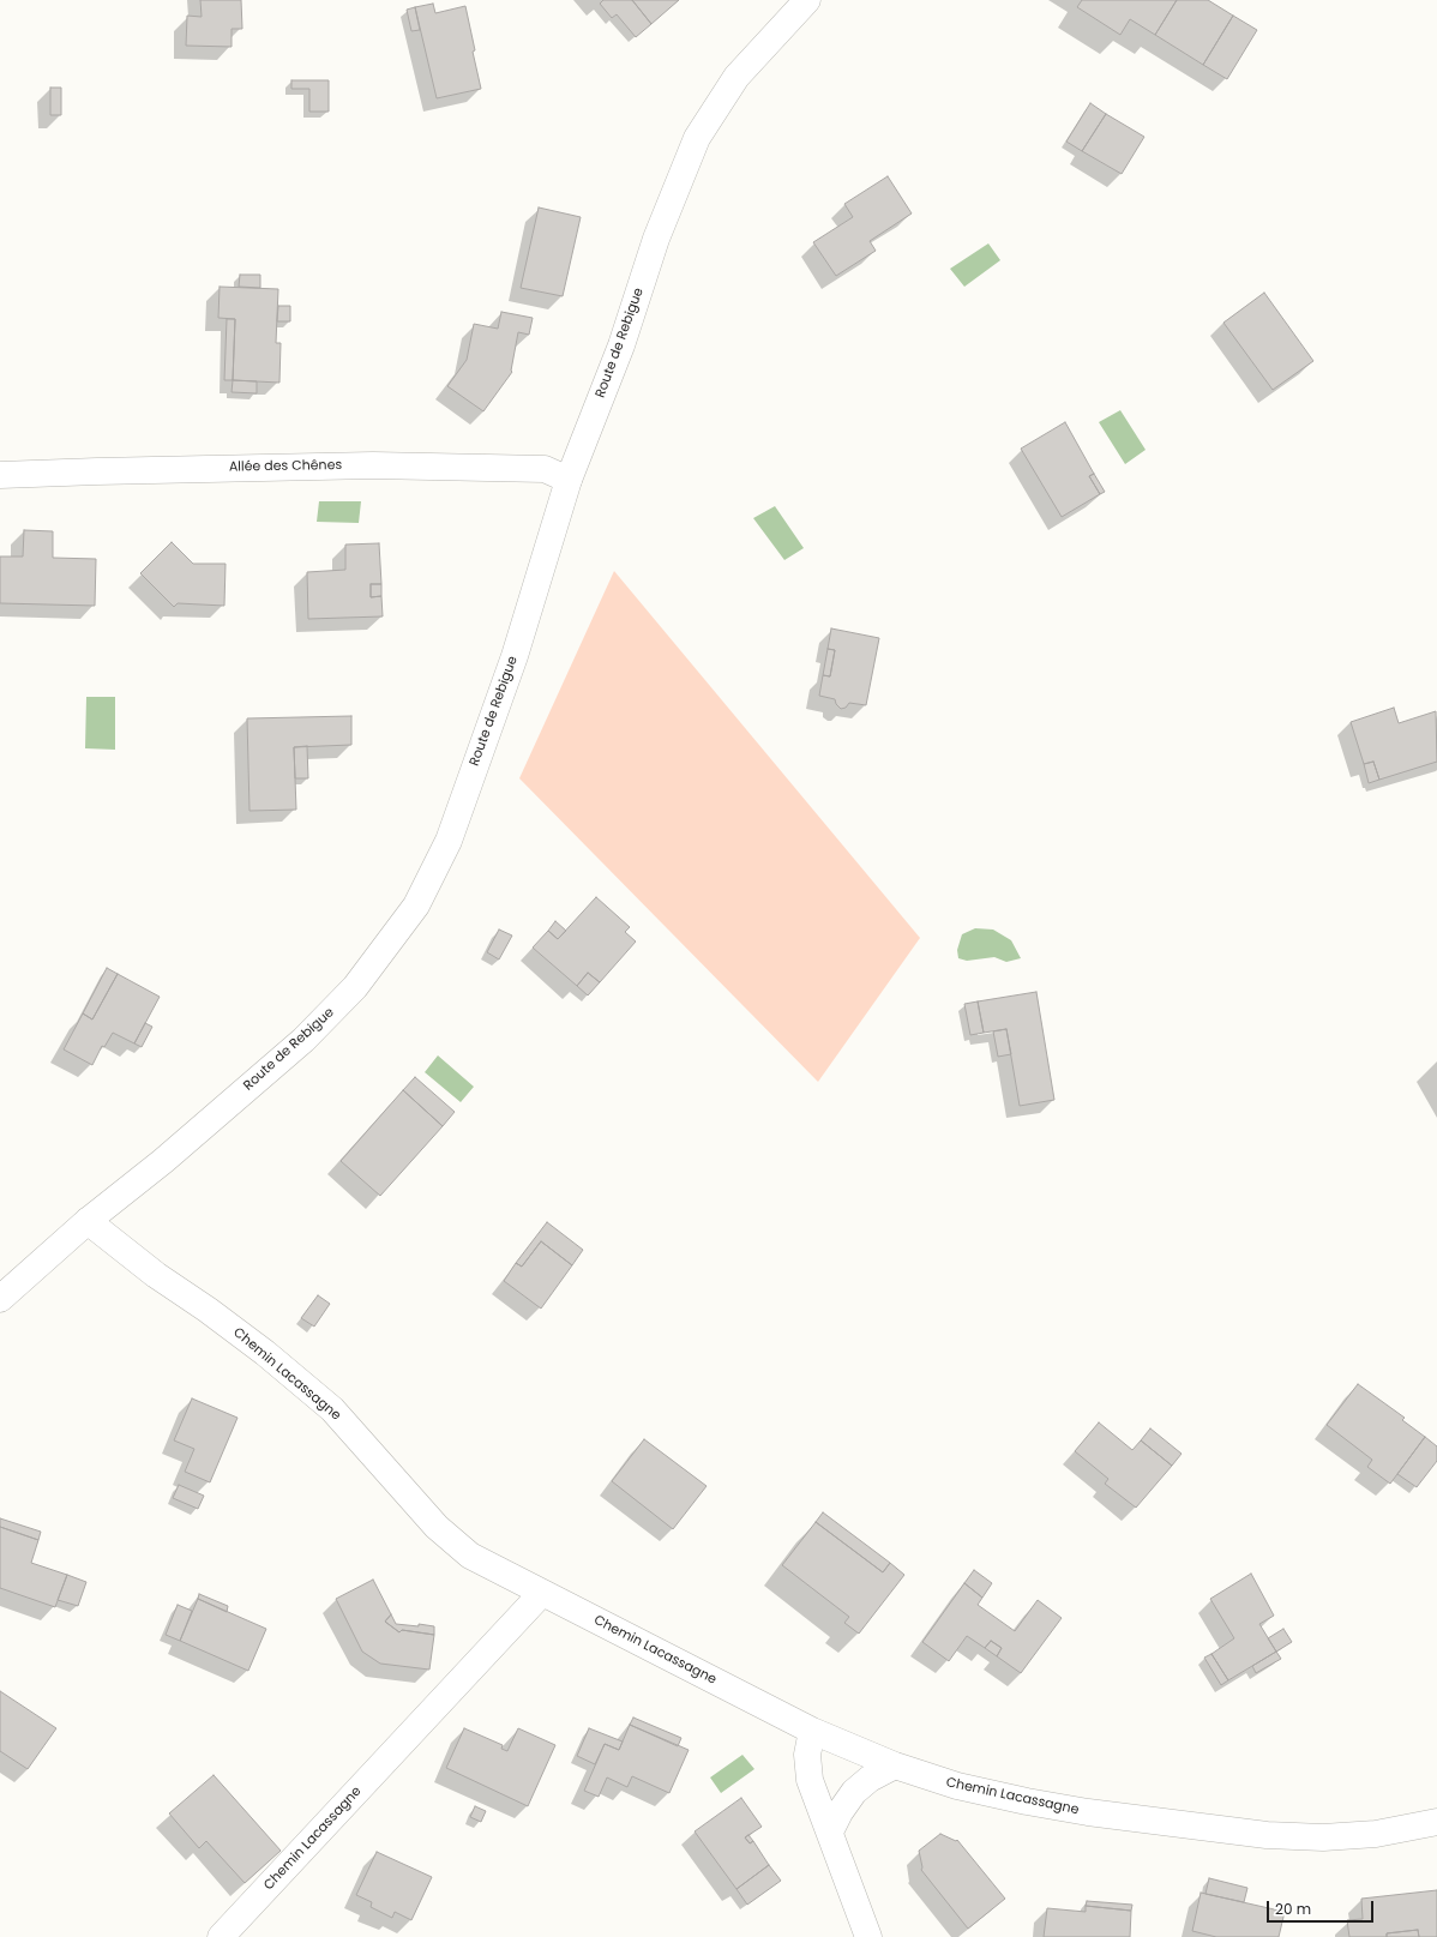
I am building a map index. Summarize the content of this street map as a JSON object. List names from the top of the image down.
{
  "streets": {
    "street": ["Route de Rebigue", "Allée des Chênes", "Chemin Lacassagne"]
  },
  "crossings": [
    ["Route de Rebigue", "Allée des Chênes"],
    ["Route de Rebigue", "Chemin Lacassagne"]
  ],
  "scale_bar": "20 m"
}
